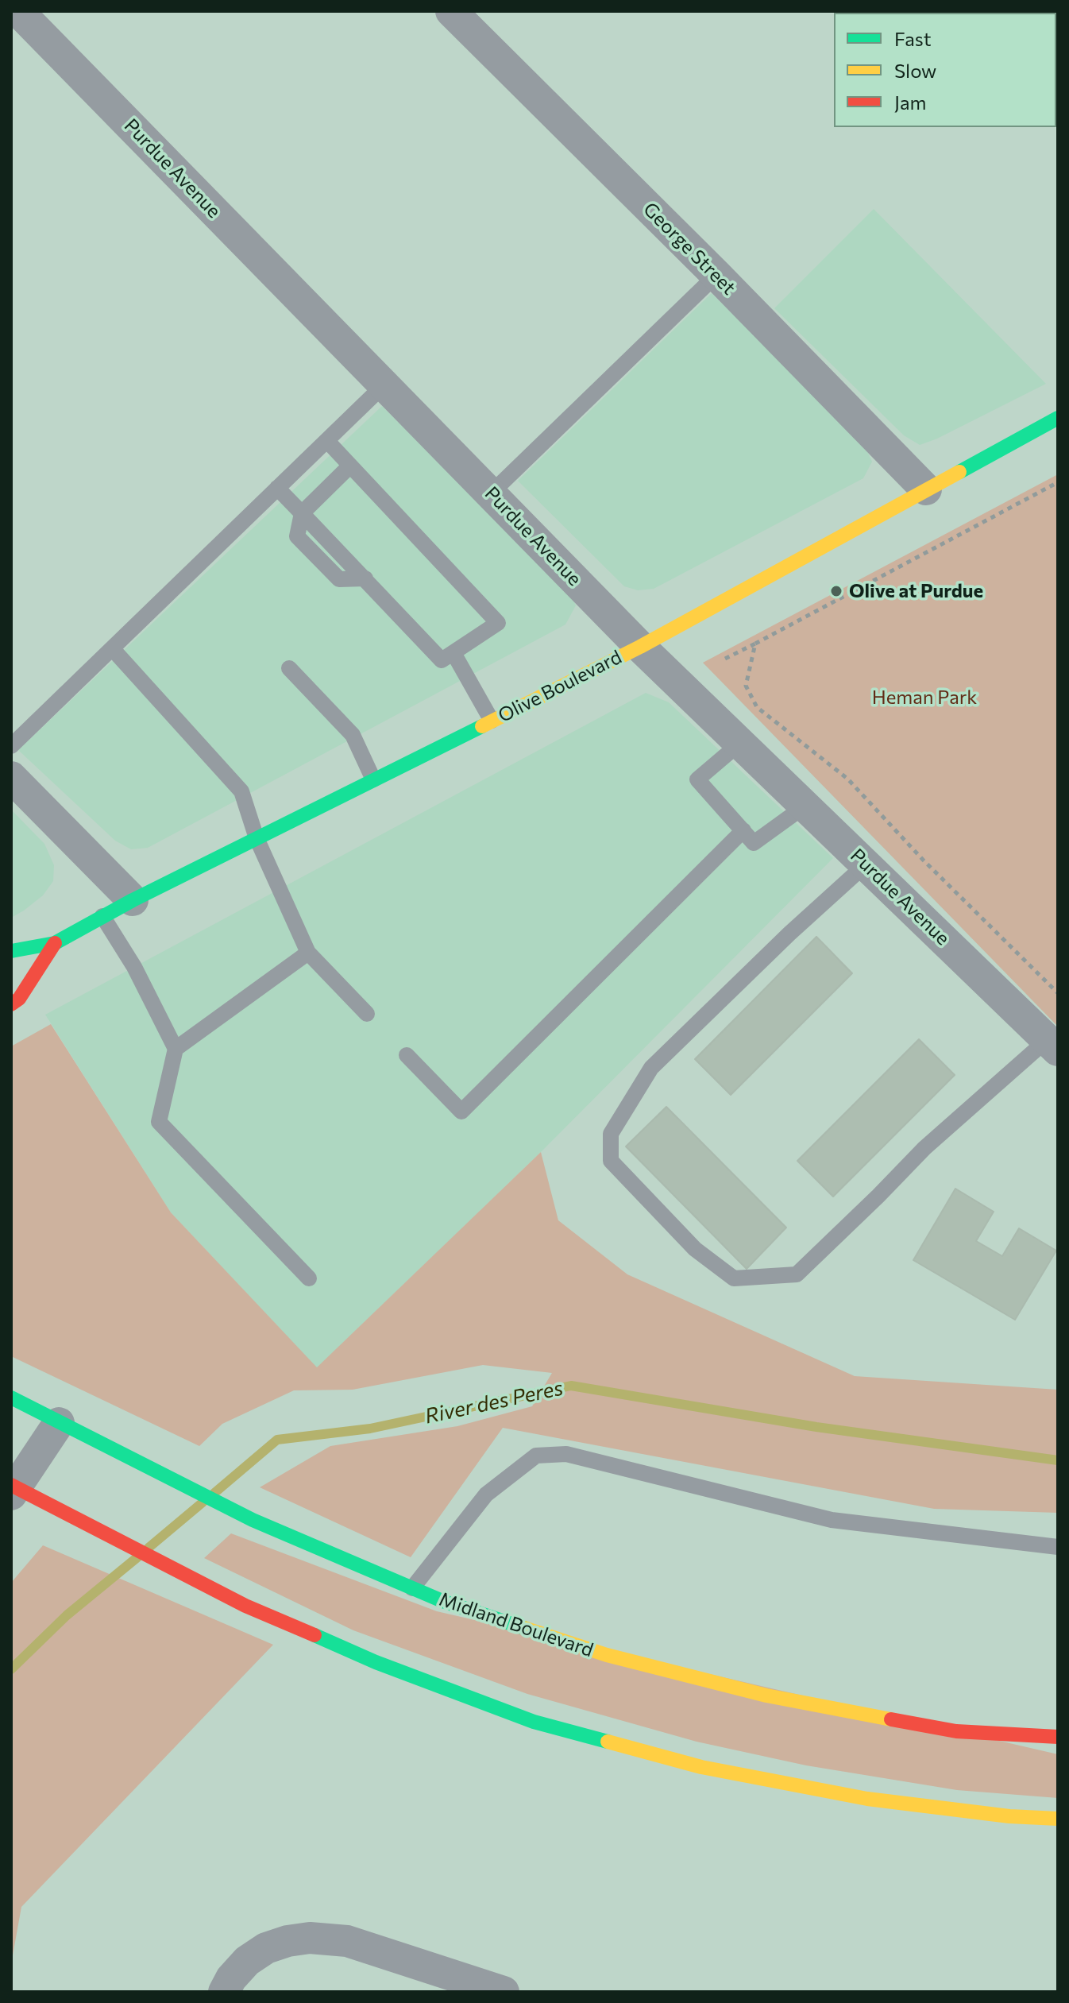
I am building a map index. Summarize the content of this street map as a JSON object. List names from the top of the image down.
{
  "streets": {
    "main road": ["Olive Boulevard", "Midland Boulevard"],
    "street": ["Purdue Avenue", "George Street"]
  },
  "crossings": [
    ["Purdue Avenue", "Olive Boulevard"],
    ["George Street", "Olive Boulevard"]
  ],
  "water": ["River des Peres"],
  "parks": ["Heman Park"],
  "places": ["Olive at Purdue"],
  "legend": ["Fast", "Slow", "Jam"]
}
